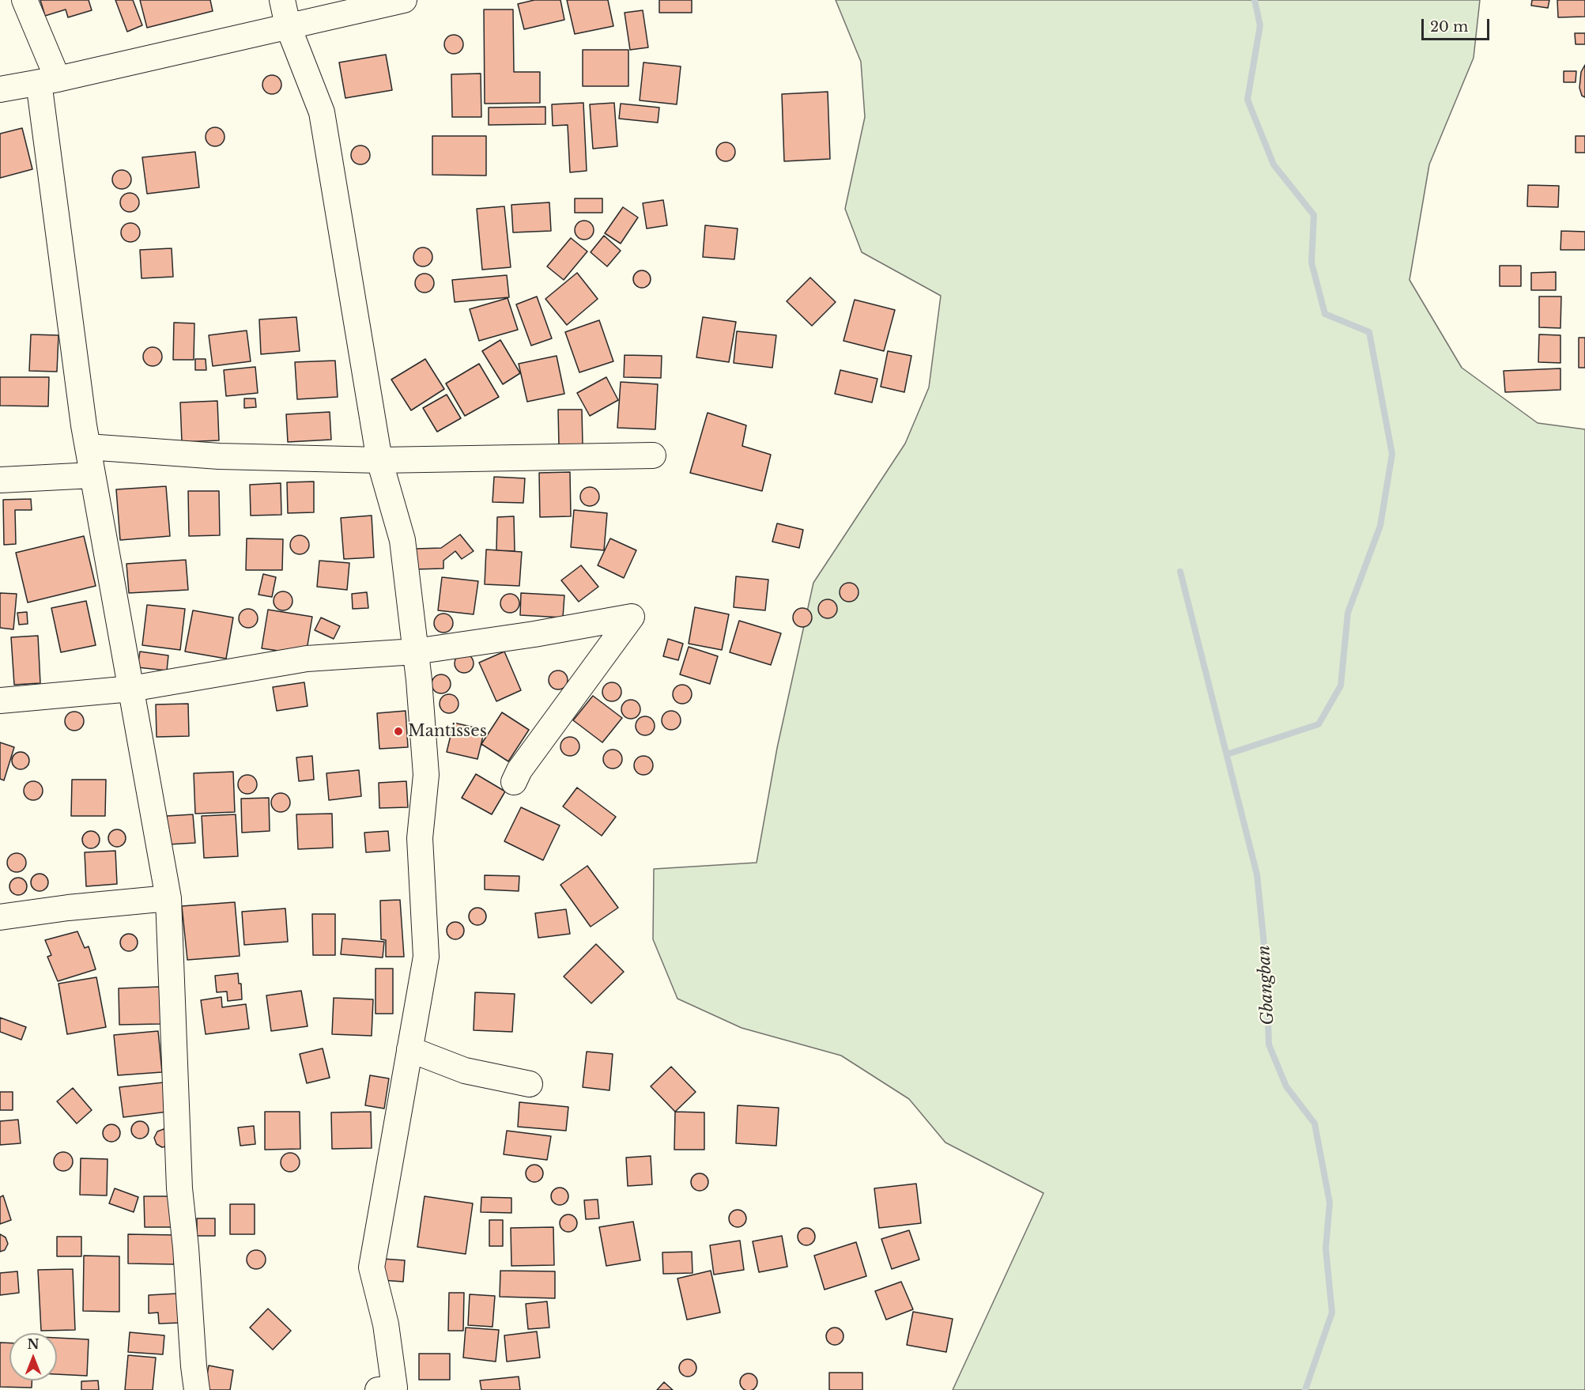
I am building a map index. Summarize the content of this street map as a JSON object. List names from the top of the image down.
{
  "water": ["Gbangban"],
  "places": ["Mantisses"],
  "scale_bar": "20 m",
  "north": "top"
}
